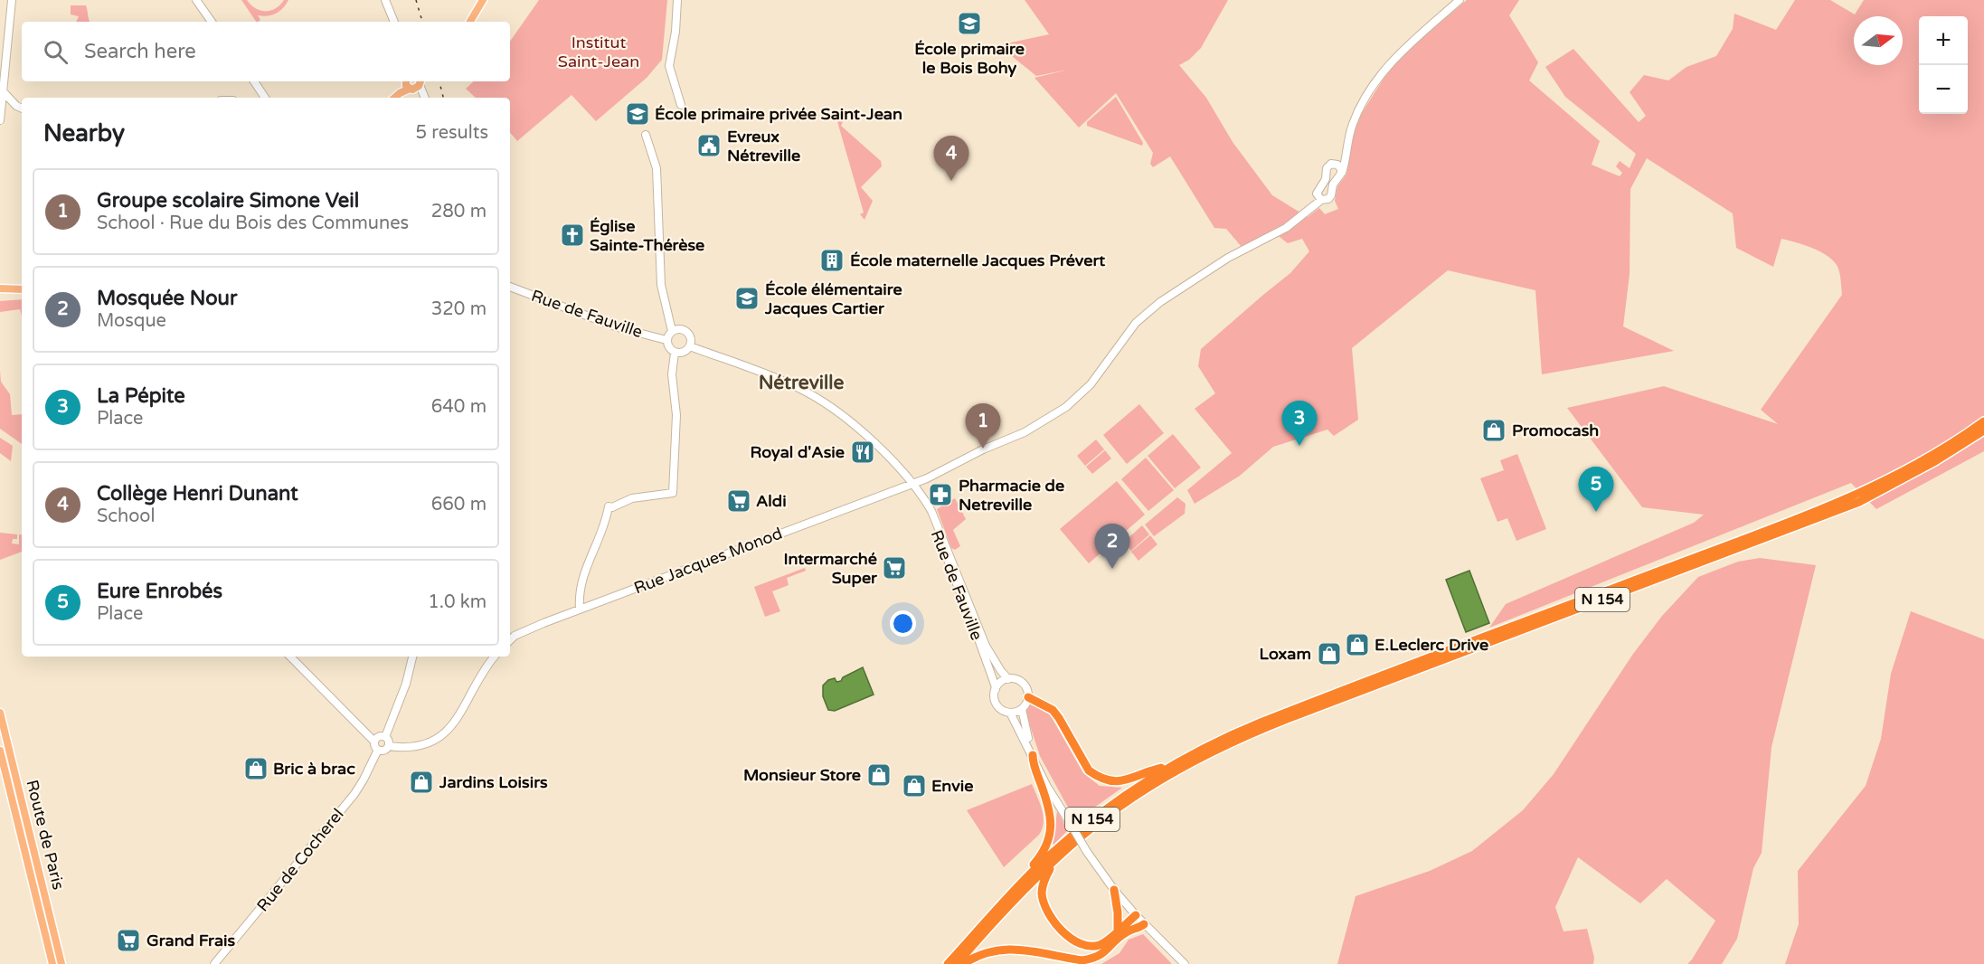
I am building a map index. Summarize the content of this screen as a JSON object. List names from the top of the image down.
{
  "streets": {
    "highway": ["N 154"],
    "main road": ["Route de Paris"],
    "street": ["Rue de Fauville", "Rue Jacques Monod", "Rue de Cocherel"]
  },
  "crossings": [
    ["Rue de Fauville", "Rue Jacques Monod"]
  ],
  "districts": ["Nétreville"],
  "parks": ["Institut Saint-Jean"],
  "places": {
    "school or university": ["École primaire le Bois Bohy", "École primaire privée Saint-Jean", "École élémentaire Jacques Cartier"],
    "public building": ["Evreux Nétreville"],
    "church": ["Église Sainte-Thérèse"],
    "building": ["École maternelle Jacques Prévert"],
    "shop": [
      "Promocash",
      "E.Leclerc Drive",
      "Loxam",
      "Bric à brac",
      "Monsieur Store",
      "Jardins Loisirs",
      "Envie"
    ],
    "restaurant": ["Royal d'Asie"],
    "pharmacy": ["Pharmacie de Netreville"],
    "supermarket": ["Aldi", "Intermarché Super", "Grand Frais"]
  },
  "north": "right",
  "page": {
    "map_buttons": ["+", "−"],
    "search": "Search here",
    "heading": ["Nearby", "5 results"],
    "pins": [
      "4",
      "3",
      "1",
      "5",
      "2"
    ],
    "list": [
      {
        "mark": "1",
        "name": "Groupe scolaire Simone Veil",
        "note": "School · Rue du Bois des Communes",
        "value": "280 m"
      },
      {
        "mark": "2",
        "name": "Mosquée Nour",
        "note": "Mosque",
        "value": "320 m"
      },
      {
        "mark": "3",
        "name": "La Pépite",
        "note": "Place",
        "value": "640 m"
      },
      {
        "mark": "4",
        "name": "Collège Henri Dunant",
        "note": "School",
        "value": "660 m"
      },
      {
        "mark": "5",
        "name": "Eure Enrobés",
        "note": "Place",
        "value": "1.0 km"
      }
    ]
  }
}
